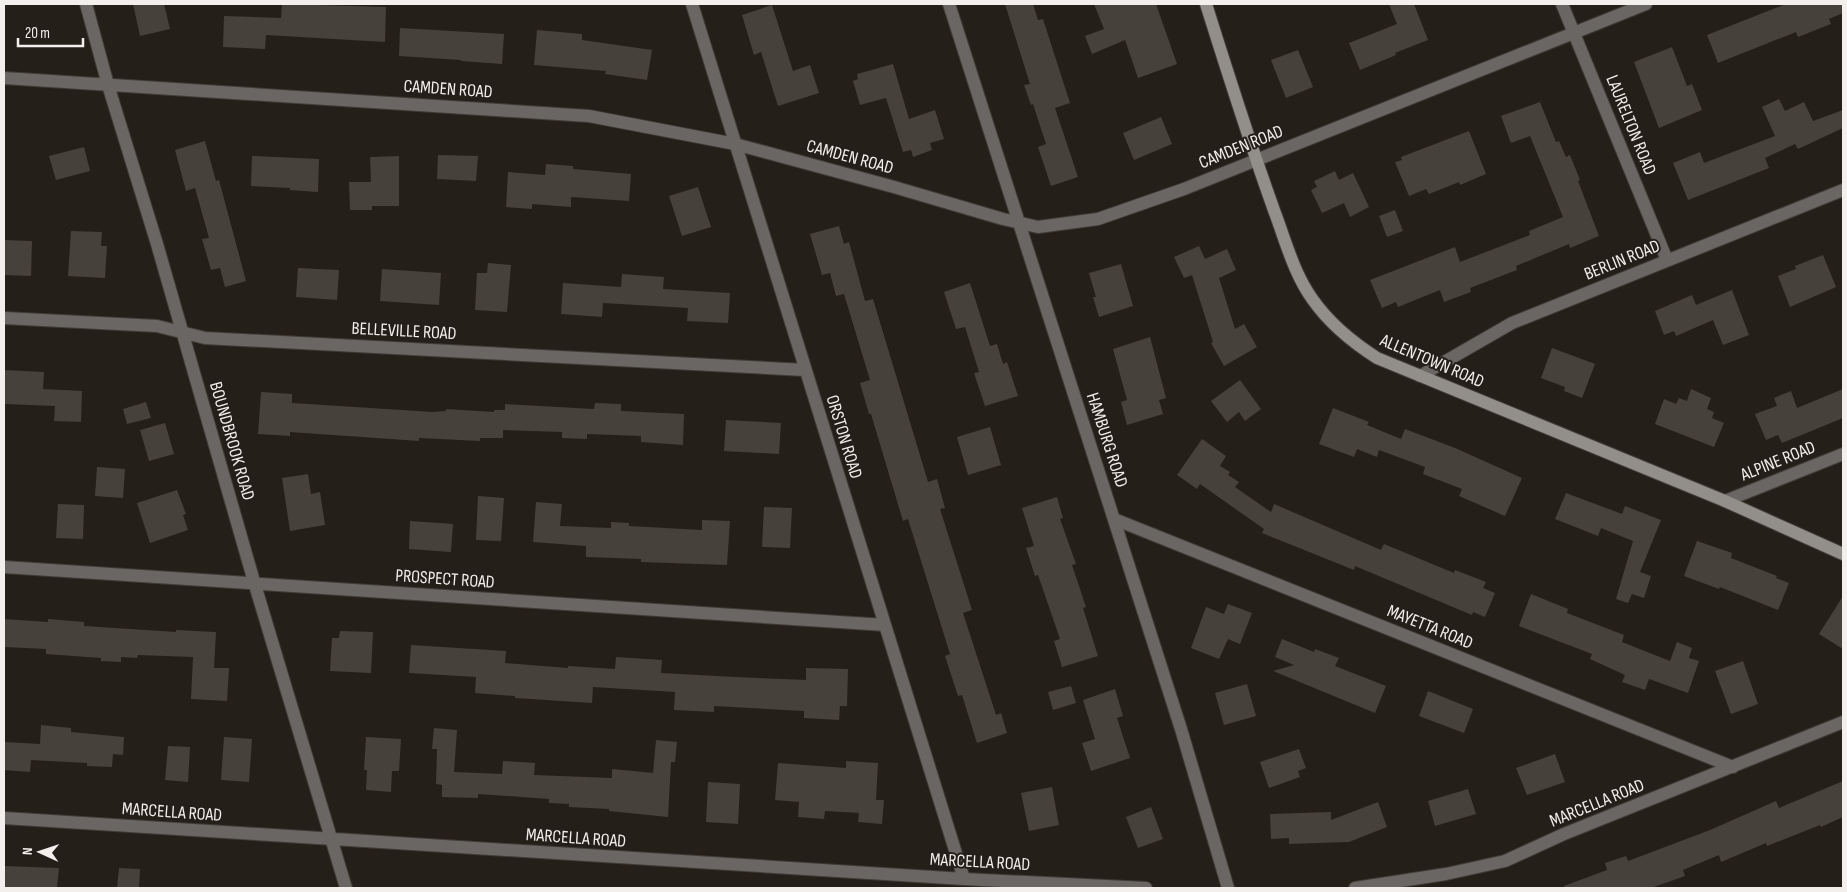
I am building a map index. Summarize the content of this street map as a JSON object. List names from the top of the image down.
{
  "streets": {
    "street": [
      "CAMDEN ROAD",
      "LAURELTON ROAD",
      "BERLIN ROAD",
      "BELLEVILLE ROAD",
      "ALLENTOWN ROAD",
      "ORSTON ROAD",
      "HAMBURG ROAD",
      "BOUNDBROOK ROAD",
      "ALPINE ROAD",
      "PROSPECT ROAD",
      "MAYETTA ROAD",
      "MARCELLA ROAD"
    ]
  },
  "crossings": [
    ["CAMDEN ROAD", "LAURELTON ROAD"],
    ["CAMDEN ROAD", "ALLENTOWN ROAD"],
    ["CAMDEN ROAD", "ORSTON ROAD"],
    ["CAMDEN ROAD", "HAMBURG ROAD"],
    ["CAMDEN ROAD", "BOUNDBROOK ROAD"],
    ["LAURELTON ROAD", "BERLIN ROAD"],
    ["BERLIN ROAD", "ALLENTOWN ROAD"],
    ["BELLEVILLE ROAD", "ORSTON ROAD"],
    ["BELLEVILLE ROAD", "BOUNDBROOK ROAD"],
    ["ALLENTOWN ROAD", "ALPINE ROAD"],
    ["ORSTON ROAD", "PROSPECT ROAD"],
    ["ORSTON ROAD", "MARCELLA ROAD"],
    ["HAMBURG ROAD", "MAYETTA ROAD"],
    ["BOUNDBROOK ROAD", "PROSPECT ROAD"],
    ["BOUNDBROOK ROAD", "MARCELLA ROAD"],
    ["MAYETTA ROAD", "MARCELLA ROAD"]
  ],
  "scale_bar": "20 m",
  "north": "left"
}
